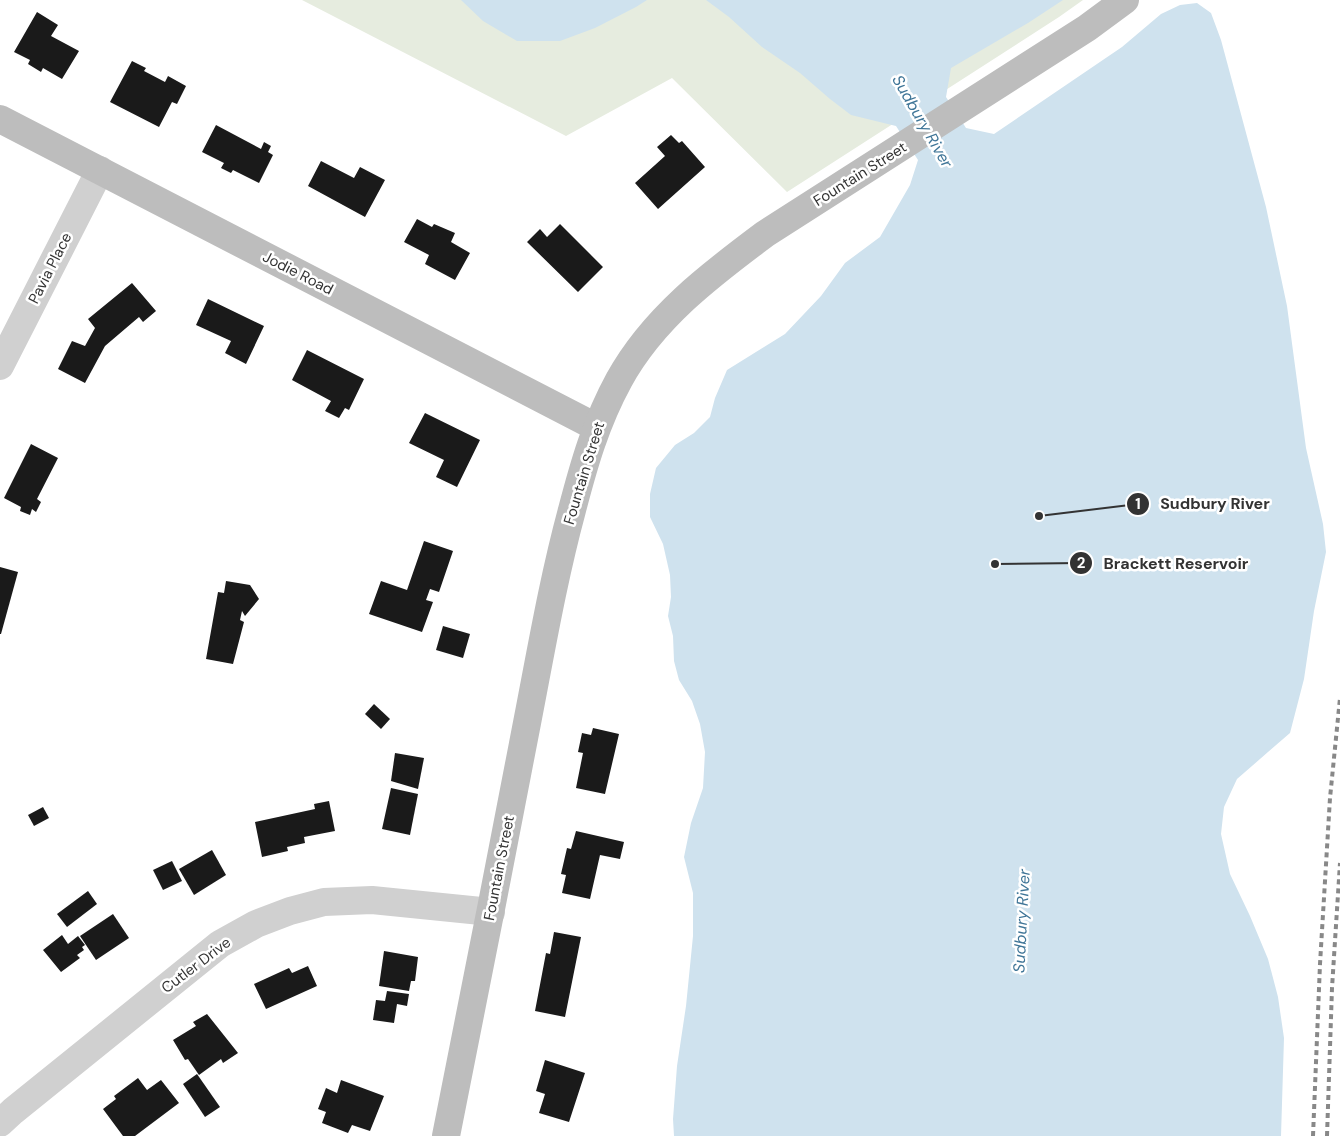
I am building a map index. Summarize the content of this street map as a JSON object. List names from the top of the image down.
{
  "streets": {
    "street": [
      "Fountain Street",
      "Pavia Place",
      "Jodie Road",
      "Cutler Drive"
    ]
  },
  "crossings": [
    ["Fountain Street", "Jodie Road"],
    ["Fountain Street", "Cutler Drive"],
    ["Pavia Place", "Jodie Road"]
  ],
  "water": ["Sudbury River"],
  "places": ["Sudbury River", "Brackett Reservoir"]
}
